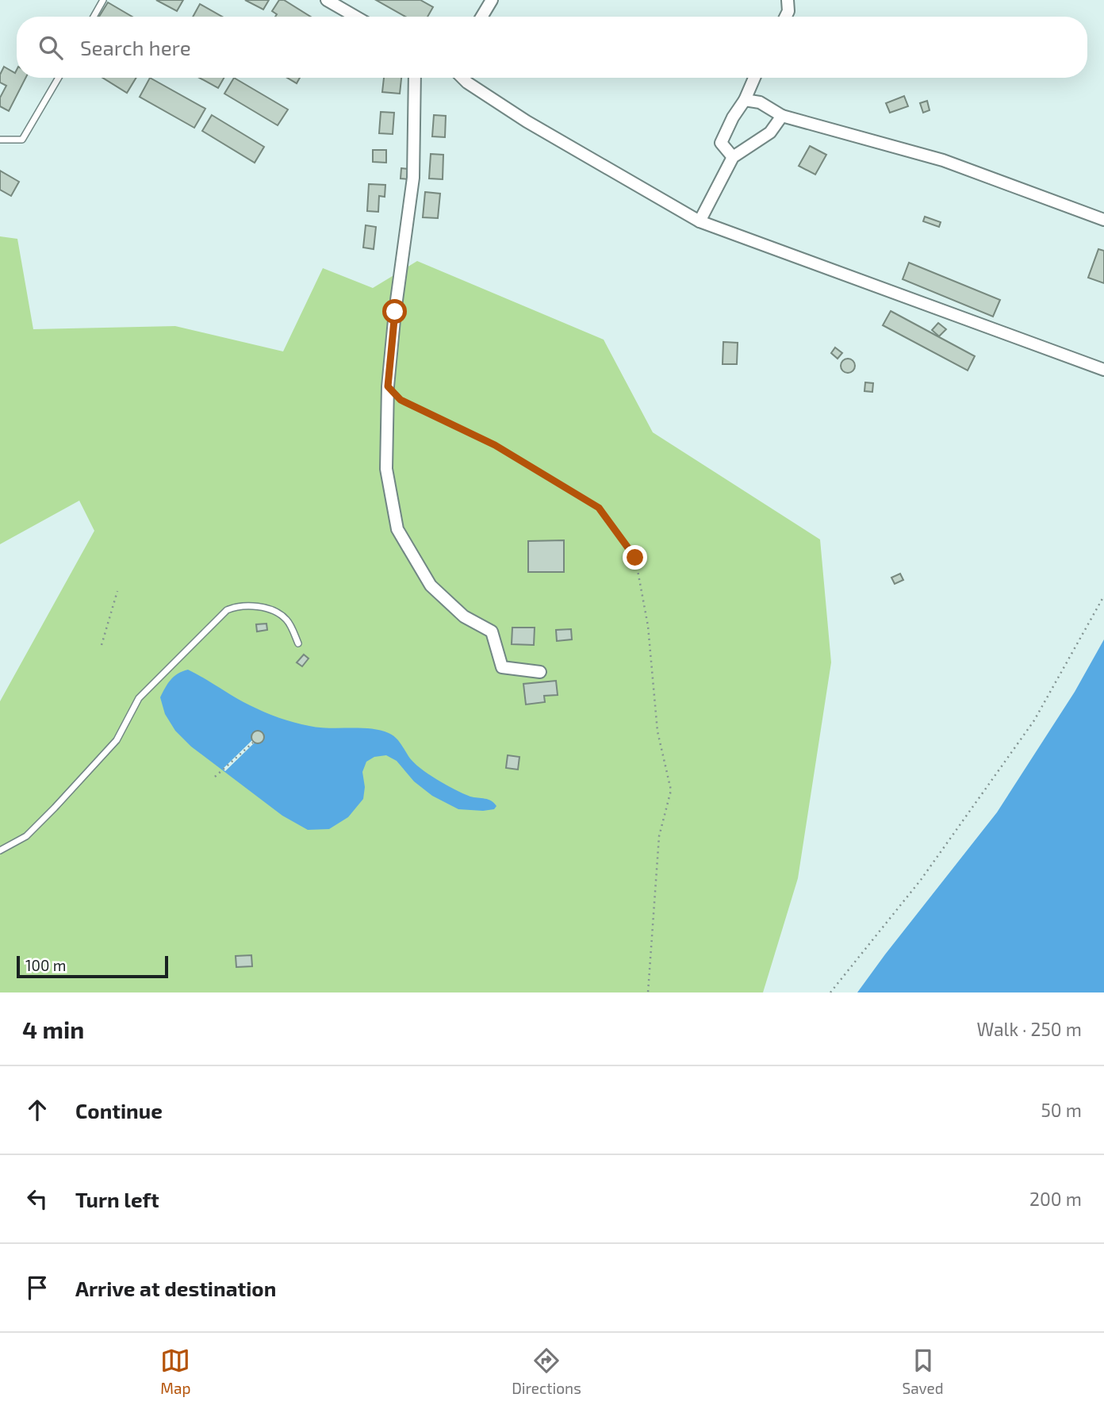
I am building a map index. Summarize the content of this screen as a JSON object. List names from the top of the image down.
{
  "scale_bar": "100 m",
  "page": {
    "search": "Search here",
    "scale": "100 m",
    "heading": ["4 min", "Walk · 250 m"],
    "list": [
      ["Continue", "50 m"],
      ["Turn left", "200 m"],
      "Arrive at destination"
    ],
    "nav": ["Map", "Directions", "Saved"]
  }
}
